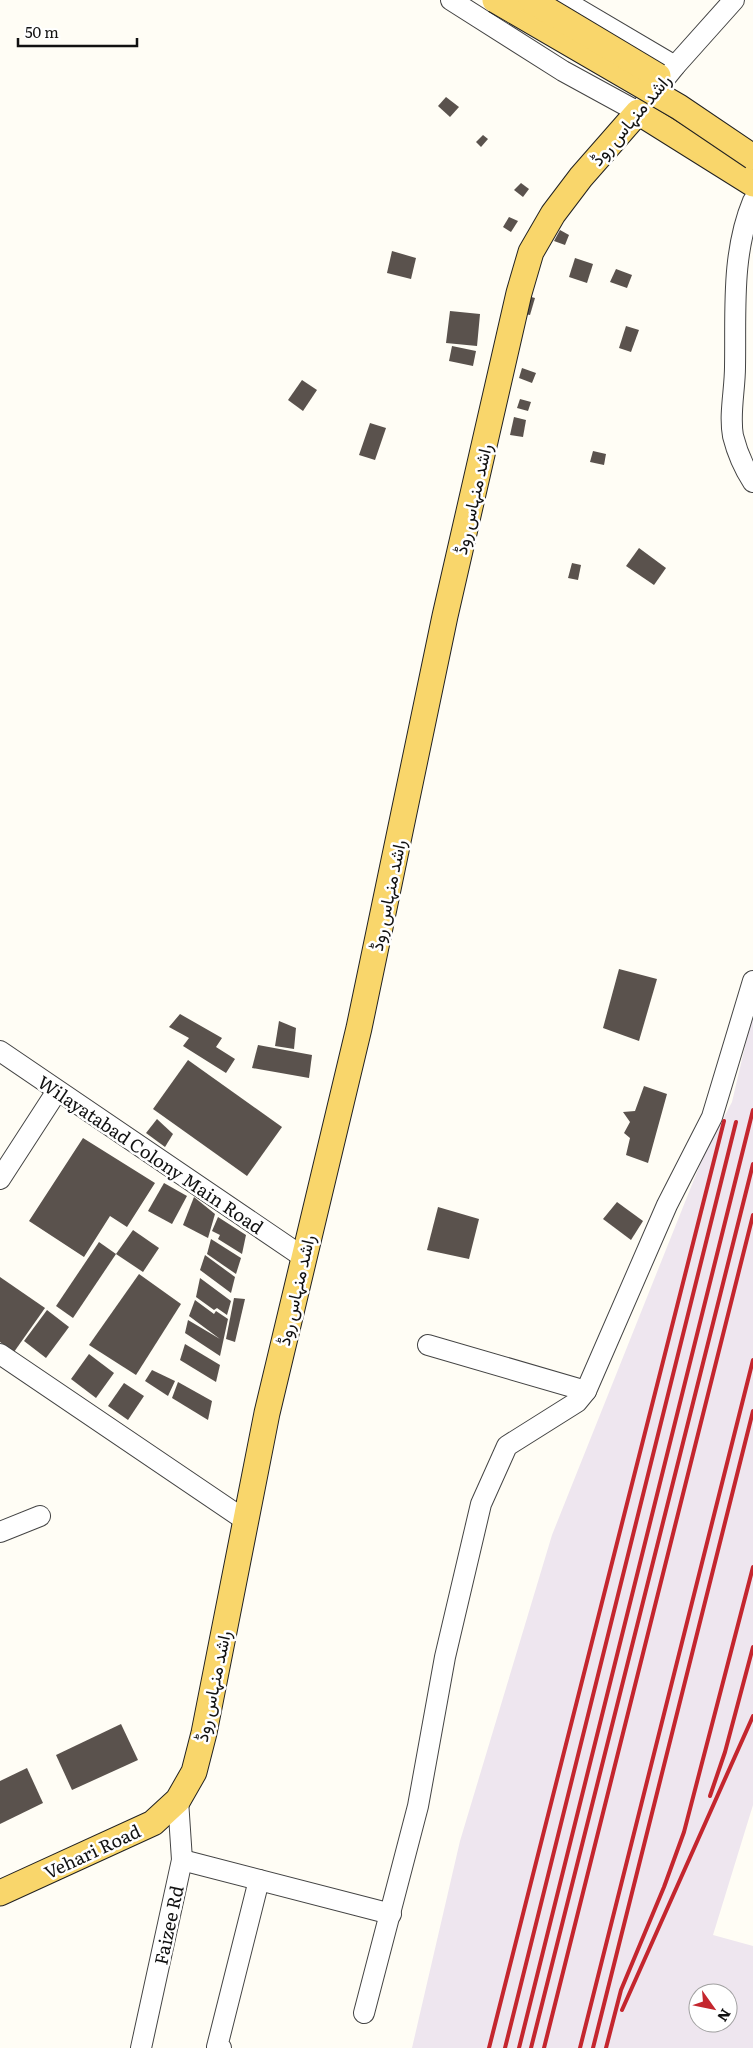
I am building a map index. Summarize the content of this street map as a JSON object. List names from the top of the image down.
{
  "streets": {
    "main road": ["راشد منہاس روڈ", "Vehari Road"],
    "street": ["Wilayatabad Colony Main Road", "Faizee Rd"]
  },
  "crossings": [
    ["راشد منہاس روڈ", "Wilayatabad Colony Main Road"],
    ["راشد منہاس روڈ", "Vehari Road"],
    ["راشد منہاس روڈ", "Faizee Rd"],
    ["Vehari Road", "Faizee Rd"]
  ],
  "scale_bar": "50 m",
  "north": "bottom right"
}
